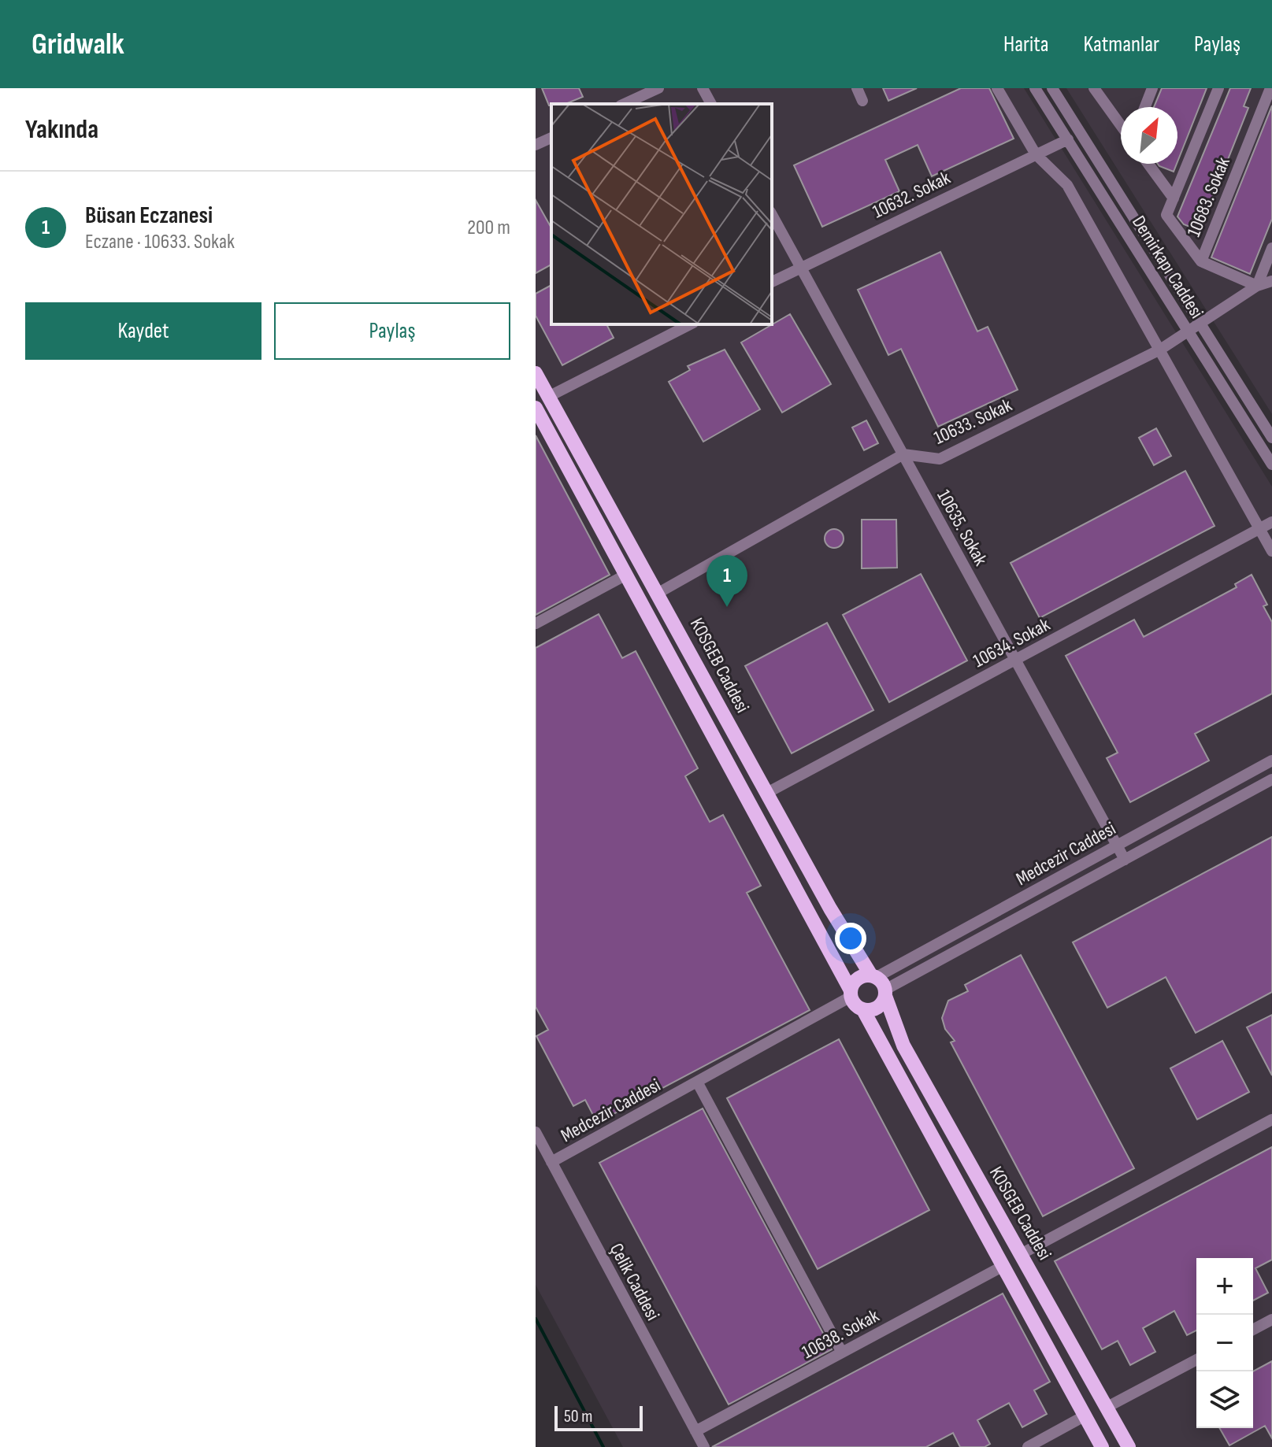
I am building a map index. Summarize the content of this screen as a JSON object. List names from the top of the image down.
{
  "streets": {
    "main road": ["KOSGEB Caddesi"],
    "street": [
      "10632. Sokak",
      "10683. Sokak",
      "Demirkapı Caddesi",
      "10633. Sokak",
      "10635. Sokak",
      "10634. Sokak",
      "Medcezir Caddesi",
      "Çelik Caddesi",
      "10638. Sokak"
    ]
  },
  "crossings": [
    ["10632. Sokak", "Demirkapı Caddesi"],
    ["10632. Sokak", "10635. Sokak"],
    ["10683. Sokak", "10633. Sokak"],
    ["Demirkapı Caddesi", "10633. Sokak"],
    ["10633. Sokak", "10635. Sokak"],
    ["10635. Sokak", "10634. Sokak"],
    ["10635. Sokak", "Medcezir Caddesi"],
    ["10634. Sokak", "KOSGEB Caddesi"],
    ["KOSGEB Caddesi", "Medcezir Caddesi"],
    ["Medcezir Caddesi", "Çelik Caddesi"],
    ["Çelik Caddesi", "10638. Sokak"]
  ],
  "scale_bar": "50 m",
  "north": "top right",
  "page": {
    "header": "Gridwalk",
    "nav": ["Harita", "Katmanlar", "Paylaş"],
    "heading": "Yakında",
    "list": [
      {
        "mark": "1",
        "name": "Büsan Eczanesi",
        "note": "Eczane · 10633. Sokak",
        "value": "200 m"
      }
    ],
    "buttons": ["Kaydet", "Paylaş"],
    "pins": "1",
    "map_buttons": ["+", "−"],
    "scale": "50 m"
  }
}
